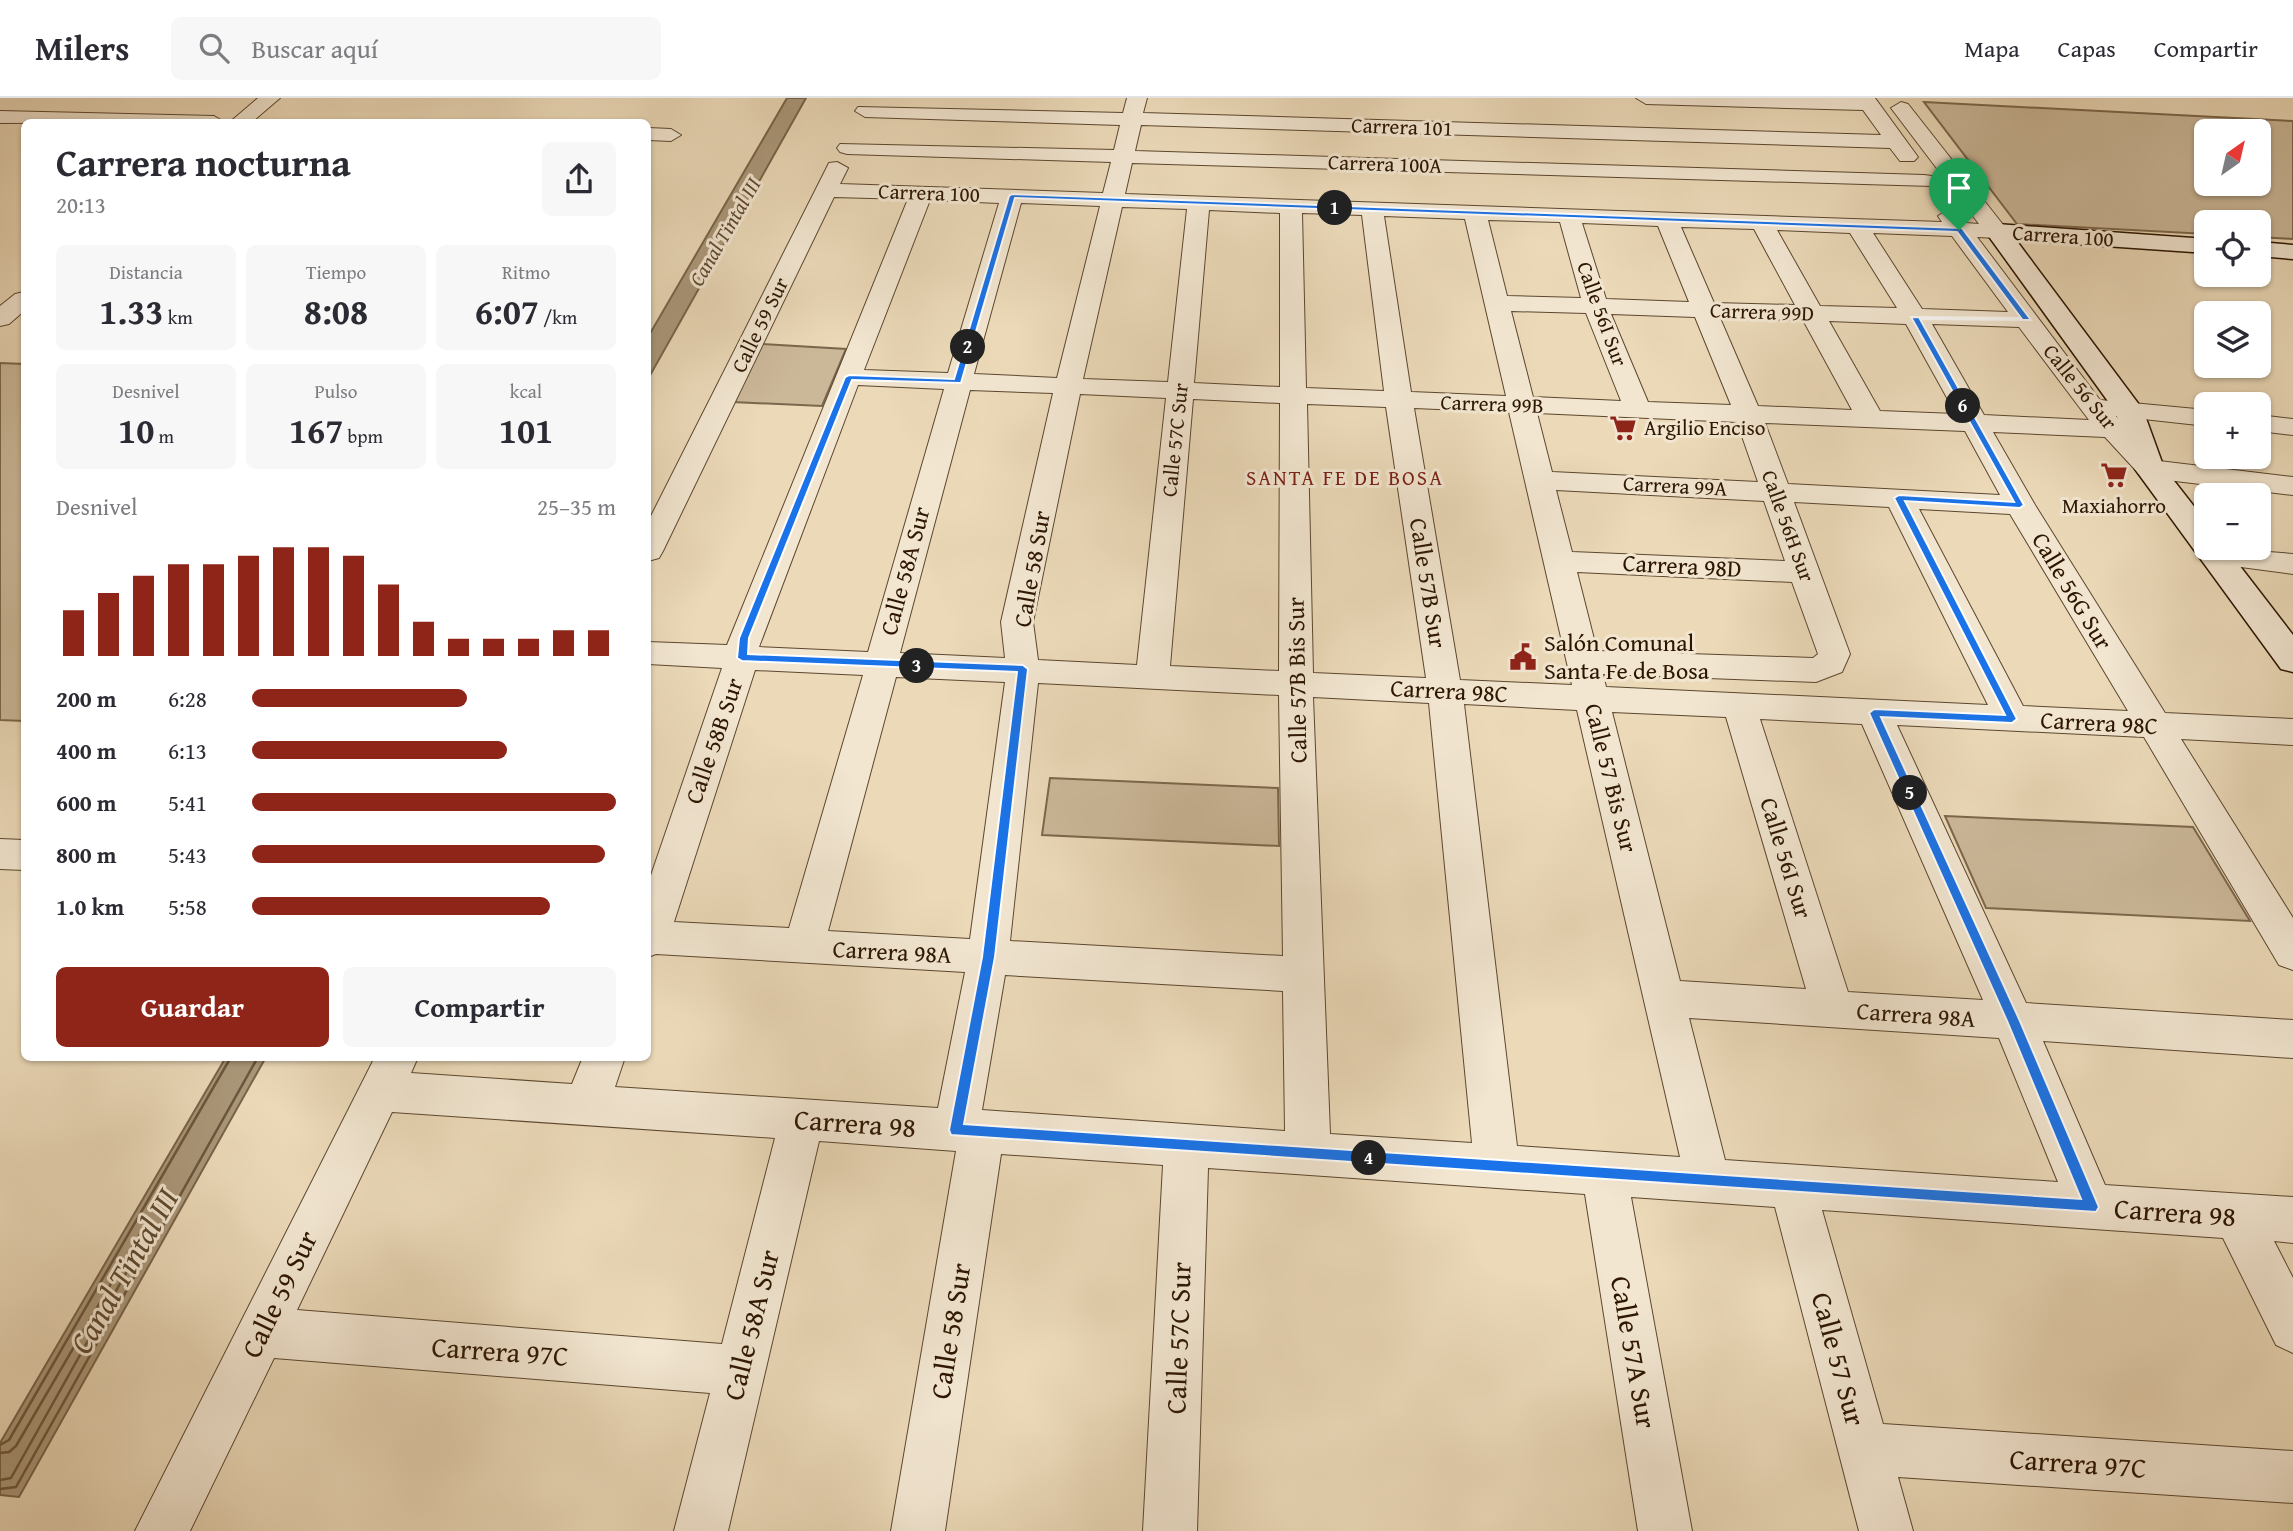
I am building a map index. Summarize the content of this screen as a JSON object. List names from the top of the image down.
{
  "streets": {
    "street": [
      "Carrera 101",
      "Carrera 100A",
      "Carrera 100",
      "Carrera 99D",
      "Calle 56I Sur",
      "Calle 59 Sur",
      "Calle 56 Sur",
      "Carrera 99B",
      "Calle 57C Sur",
      "Carrera 99A",
      "Calle 56H Sur",
      "Carrera 98D",
      "Calle 58 Sur",
      "Calle 58A Sur",
      "Calle 57B Sur",
      "Calle 56G Sur",
      "Calle 57B Bis Sur",
      "Carrera 98C",
      "Calle 58B Sur",
      "Calle 57 Bis Sur",
      "Carrera 98A",
      "Carrera 98",
      "Carrera 97C",
      "Calle 57A Sur",
      "Calle 57 Sur"
    ]
  },
  "crossings": [
    ["Carrera 101", "Calle 59 Sur"],
    ["Carrera 101", "Calle 56 Sur"],
    ["Carrera 101", "Calle 58 Sur"],
    ["Carrera 100A", "Calle 59 Sur"],
    ["Carrera 100A", "Calle 56 Sur"],
    ["Carrera 100A", "Calle 58 Sur"],
    ["Carrera 100", "Calle 56I Sur"],
    ["Carrera 100", "Calle 59 Sur"],
    ["Carrera 100", "Calle 56 Sur"],
    ["Carrera 100", "Calle 57C Sur"],
    ["Carrera 100", "Calle 56H Sur"],
    ["Carrera 100", "Calle 58 Sur"],
    ["Carrera 100", "Calle 58A Sur"],
    ["Carrera 100", "Calle 57B Sur"],
    ["Carrera 100", "Calle 56G Sur"],
    ["Carrera 100", "Calle 57B Bis Sur"],
    ["Carrera 100", "Calle 58B Sur"],
    ["Carrera 100", "Calle 57 Bis Sur"],
    ["Carrera 99D", "Calle 56I Sur"],
    ["Carrera 99D", "Calle 56 Sur"],
    ["Carrera 99D", "Calle 56H Sur"],
    ["Carrera 99D", "Calle 56G Sur"],
    ["Carrera 99D", "Calle 57 Bis Sur"],
    ["Calle 56I Sur", "Carrera 99B"],
    ["Calle 56I Sur", "Carrera 98C"],
    ["Calle 56I Sur", "Carrera 98A"],
    ["Calle 59 Sur", "Carrera 98"],
    ["Calle 59 Sur", "Carrera 97C"],
    ["Calle 56 Sur", "Carrera 99B"],
    ["Carrera 99B", "Calle 57C Sur"],
    ["Carrera 99B", "Calle 56H Sur"],
    ["Carrera 99B", "Calle 58 Sur"],
    ["Carrera 99B", "Calle 58A Sur"],
    ["Carrera 99B", "Calle 57B Sur"],
    ["Carrera 99B", "Calle 56G Sur"],
    ["Carrera 99B", "Calle 57B Bis Sur"],
    ["Carrera 99B", "Calle 58B Sur"],
    ["Carrera 99B", "Calle 57 Bis Sur"],
    ["Calle 57C Sur", "Carrera 98C"],
    ["Calle 57C Sur", "Carrera 98"],
    ["Carrera 99A", "Calle 56H Sur"],
    ["Carrera 99A", "Calle 56G Sur"],
    ["Carrera 99A", "Calle 57 Bis Sur"],
    ["Calle 56H Sur", "Carrera 98D"],
    ["Calle 56H Sur", "Calle 57 Bis Sur"],
    ["Carrera 98D", "Calle 57 Bis Sur"],
    ["Calle 58 Sur", "Carrera 98C"],
    ["Calle 58 Sur", "Carrera 98A"],
    ["Calle 58 Sur", "Carrera 98"],
    ["Calle 58A Sur", "Carrera 98C"],
    ["Calle 58A Sur", "Carrera 98A"],
    ["Calle 58A Sur", "Carrera 98"],
    ["Calle 58A Sur", "Carrera 97C"],
    ["Calle 57B Sur", "Carrera 98C"],
    ["Calle 57B Sur", "Carrera 98"],
    ["Calle 56G Sur", "Carrera 98C"],
    ["Calle 57B Bis Sur", "Carrera 98C"],
    ["Calle 57B Bis Sur", "Carrera 98A"],
    ["Calle 57B Bis Sur", "Carrera 98"],
    ["Carrera 98C", "Calle 58B Sur"],
    ["Carrera 98C", "Calle 57 Bis Sur"],
    ["Calle 57 Bis Sur", "Carrera 98A"],
    ["Calle 57 Bis Sur", "Carrera 98"],
    ["Carrera 98", "Calle 57A Sur"],
    ["Carrera 98", "Calle 57 Sur"],
    ["Carrera 97C", "Calle 57 Sur"]
  ],
  "districts": ["SANTA FE DE BOSA"],
  "water": ["Canal Tintal III"],
  "places": {
    "supermarket": ["Argilio Enciso", "Maxiahorro"],
    "public building": ["Salón Comunal Santa Fe de Bosa"]
  },
  "north": "top right",
  "page": {
    "header": "Milers",
    "search": "Buscar aquí",
    "nav": ["Mapa", "Capas", "Compartir"],
    "map_buttons": ["+", "−"],
    "heading": ["Carrera nocturna", "20:13"],
    "pins": [
      "1",
      "2",
      "6",
      "3",
      "5",
      "4"
    ],
    "stats": [
      ["Distancia", "1.33 km"],
      ["Tiempo", "8:08"],
      ["Ritmo", "6:07 /km"],
      ["Desnivel", "10 m"],
      ["Pulso", "167 bpm"],
      ["kcal", "101"]
    ],
    "chart": ["Desnivel", "25–35 m"],
    "list": [
      {
        "name": "200 m",
        "note": "6:28"
      },
      {
        "name": "400 m",
        "note": "6:13"
      },
      {
        "name": "600 m",
        "note": "5:41"
      },
      {
        "name": "800 m",
        "note": "5:43"
      },
      {
        "name": "1.0 km",
        "note": "5:58"
      }
    ],
    "buttons": ["Guardar", "Compartir"]
  }
}
